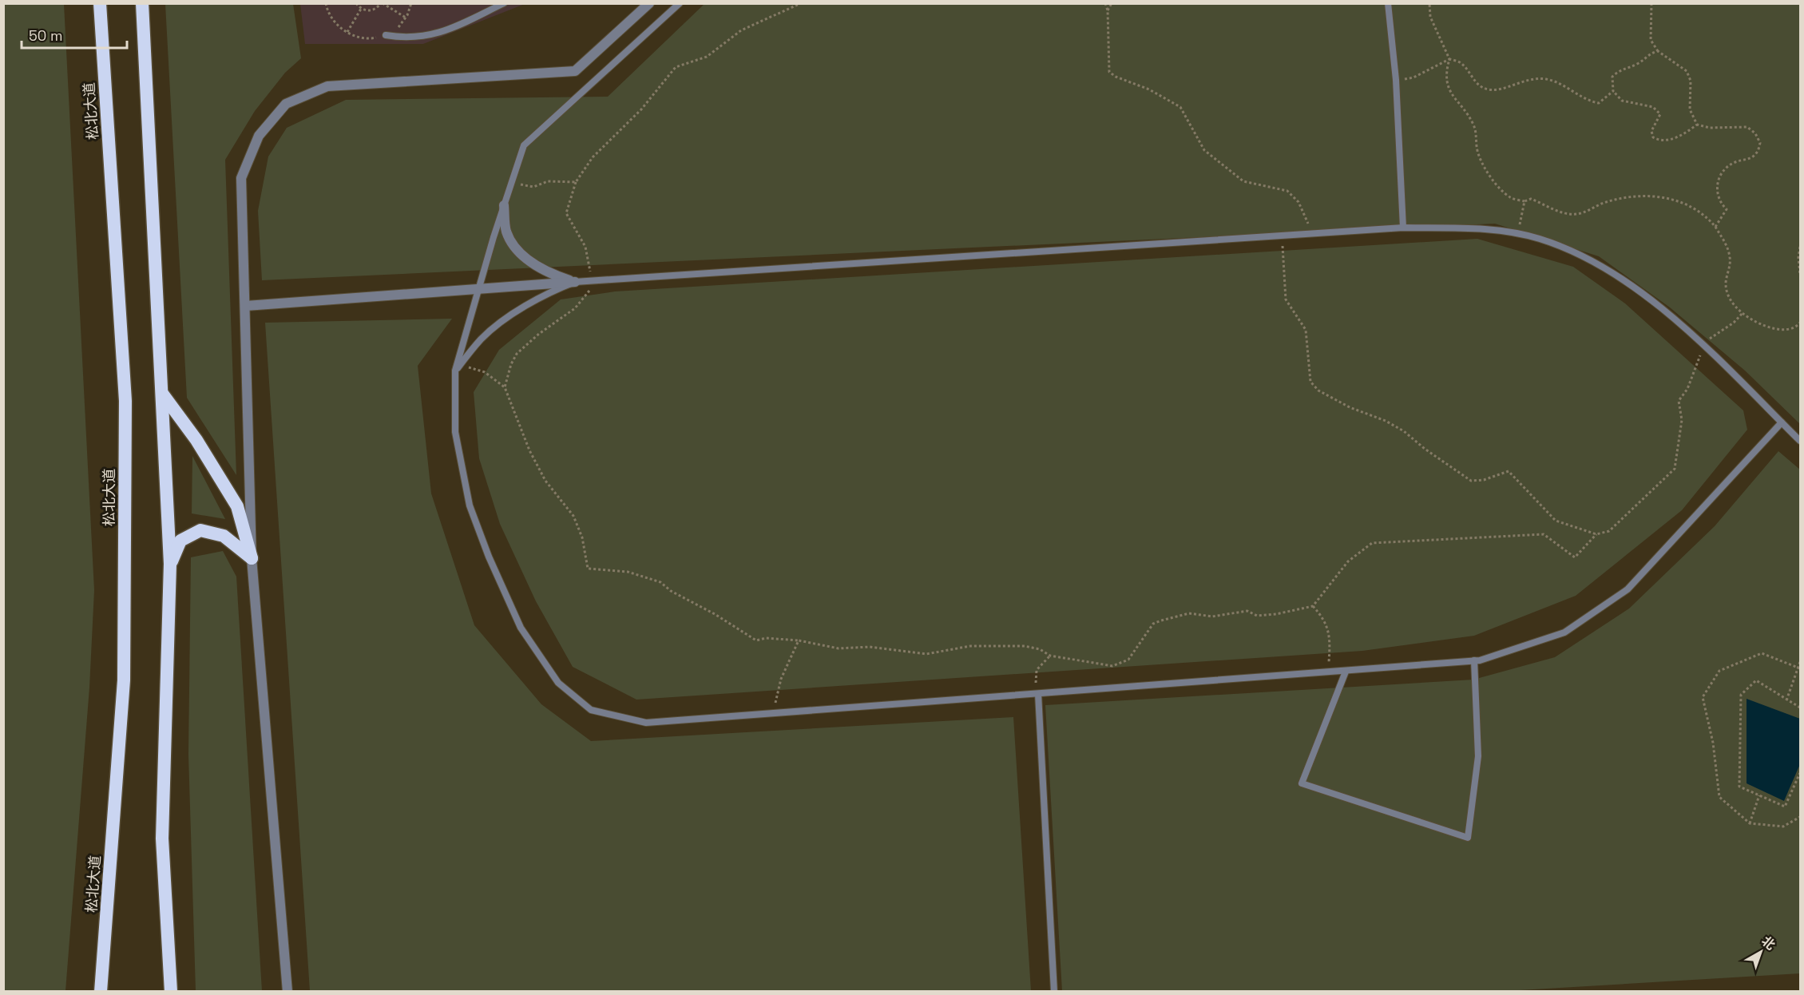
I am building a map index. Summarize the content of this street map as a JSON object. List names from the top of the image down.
{
  "streets": {
    "highway": ["松北大道"]
  },
  "scale_bar": "50 m",
  "north": "top right"
}
